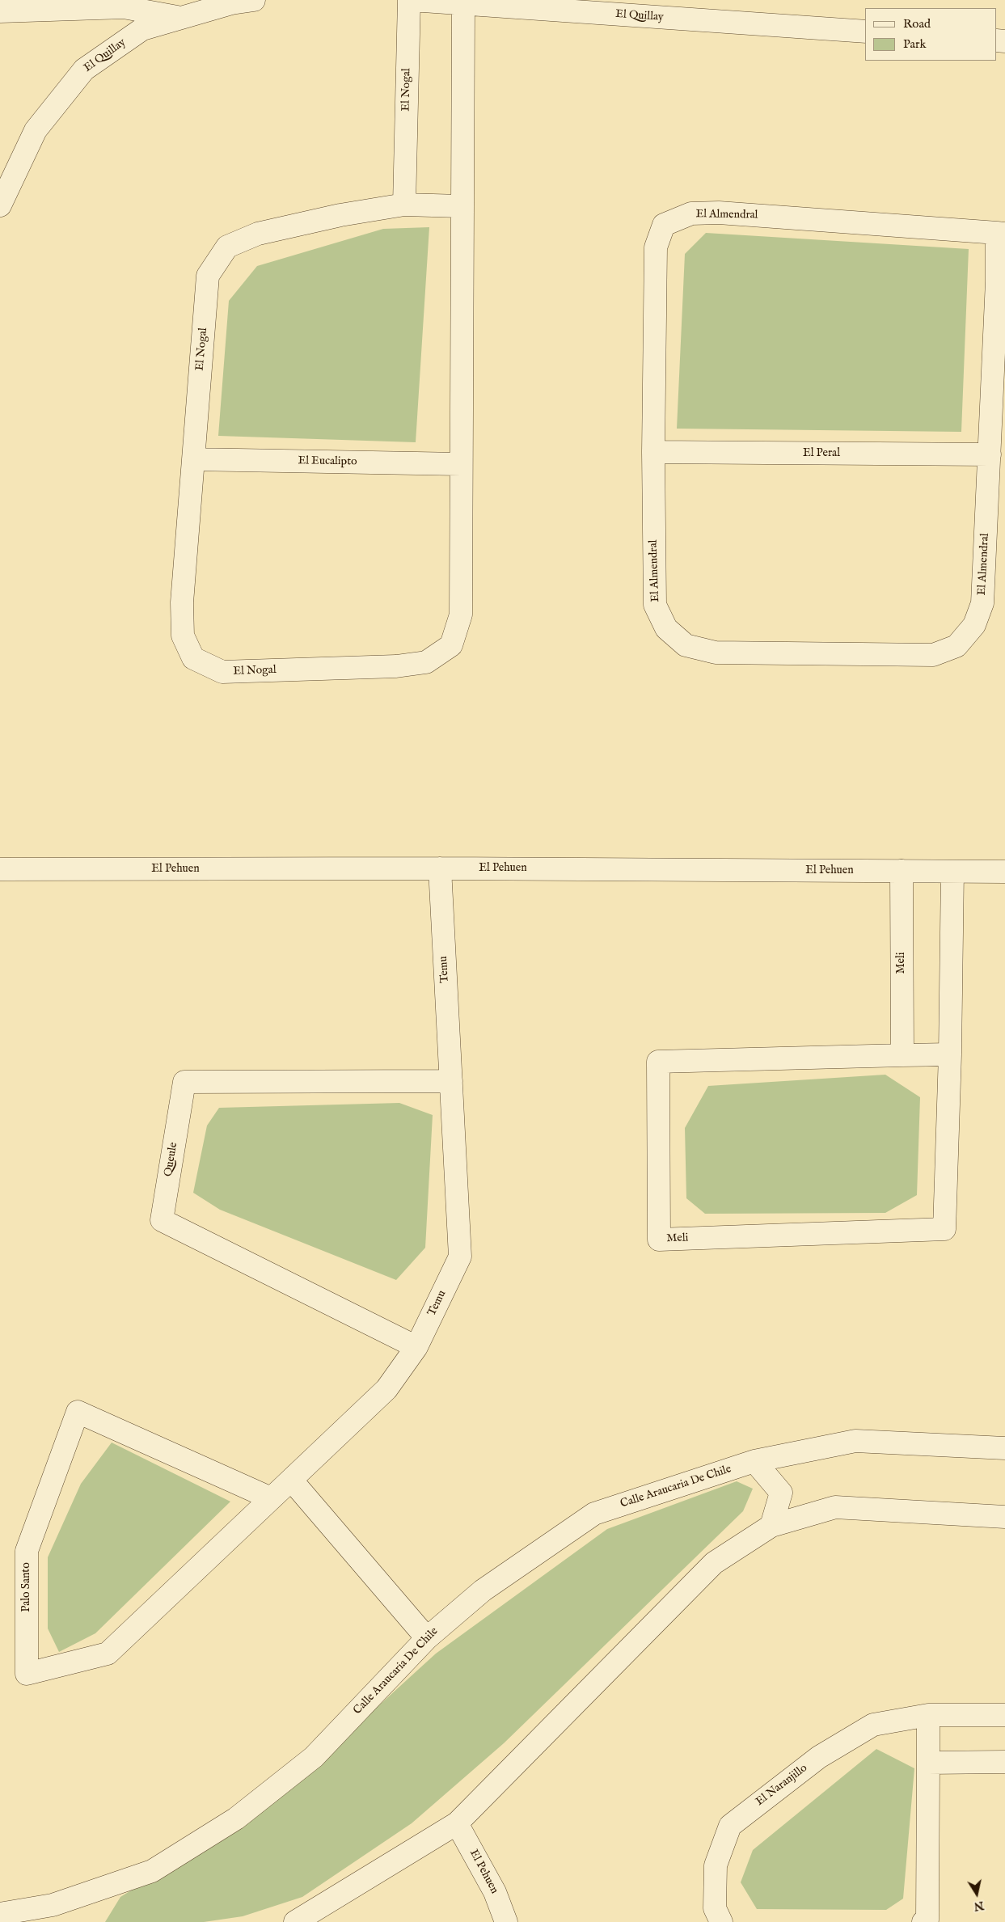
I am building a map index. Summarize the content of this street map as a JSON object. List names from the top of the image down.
{
  "streets": {
    "street": [
      "El Quillay",
      "El Nogal",
      "El Almendral",
      "El Peral",
      "El Eucalipto",
      "El Pehuen",
      "Meli",
      "Temu",
      "Queule",
      "Calle Araucaria De Chile",
      "Palo Santo",
      "El Naranjillo"
    ]
  },
  "crossings": [
    ["El Quillay", "El Nogal"],
    ["El Nogal", "El Eucalipto"],
    ["El Almendral", "El Peral"],
    ["El Pehuen", "Meli"],
    ["El Pehuen", "Temu"],
    ["Temu", "Queule"],
    ["Temu", "Palo Santo"]
  ],
  "legend": ["Road", "Park"],
  "north": "bottom"
}
